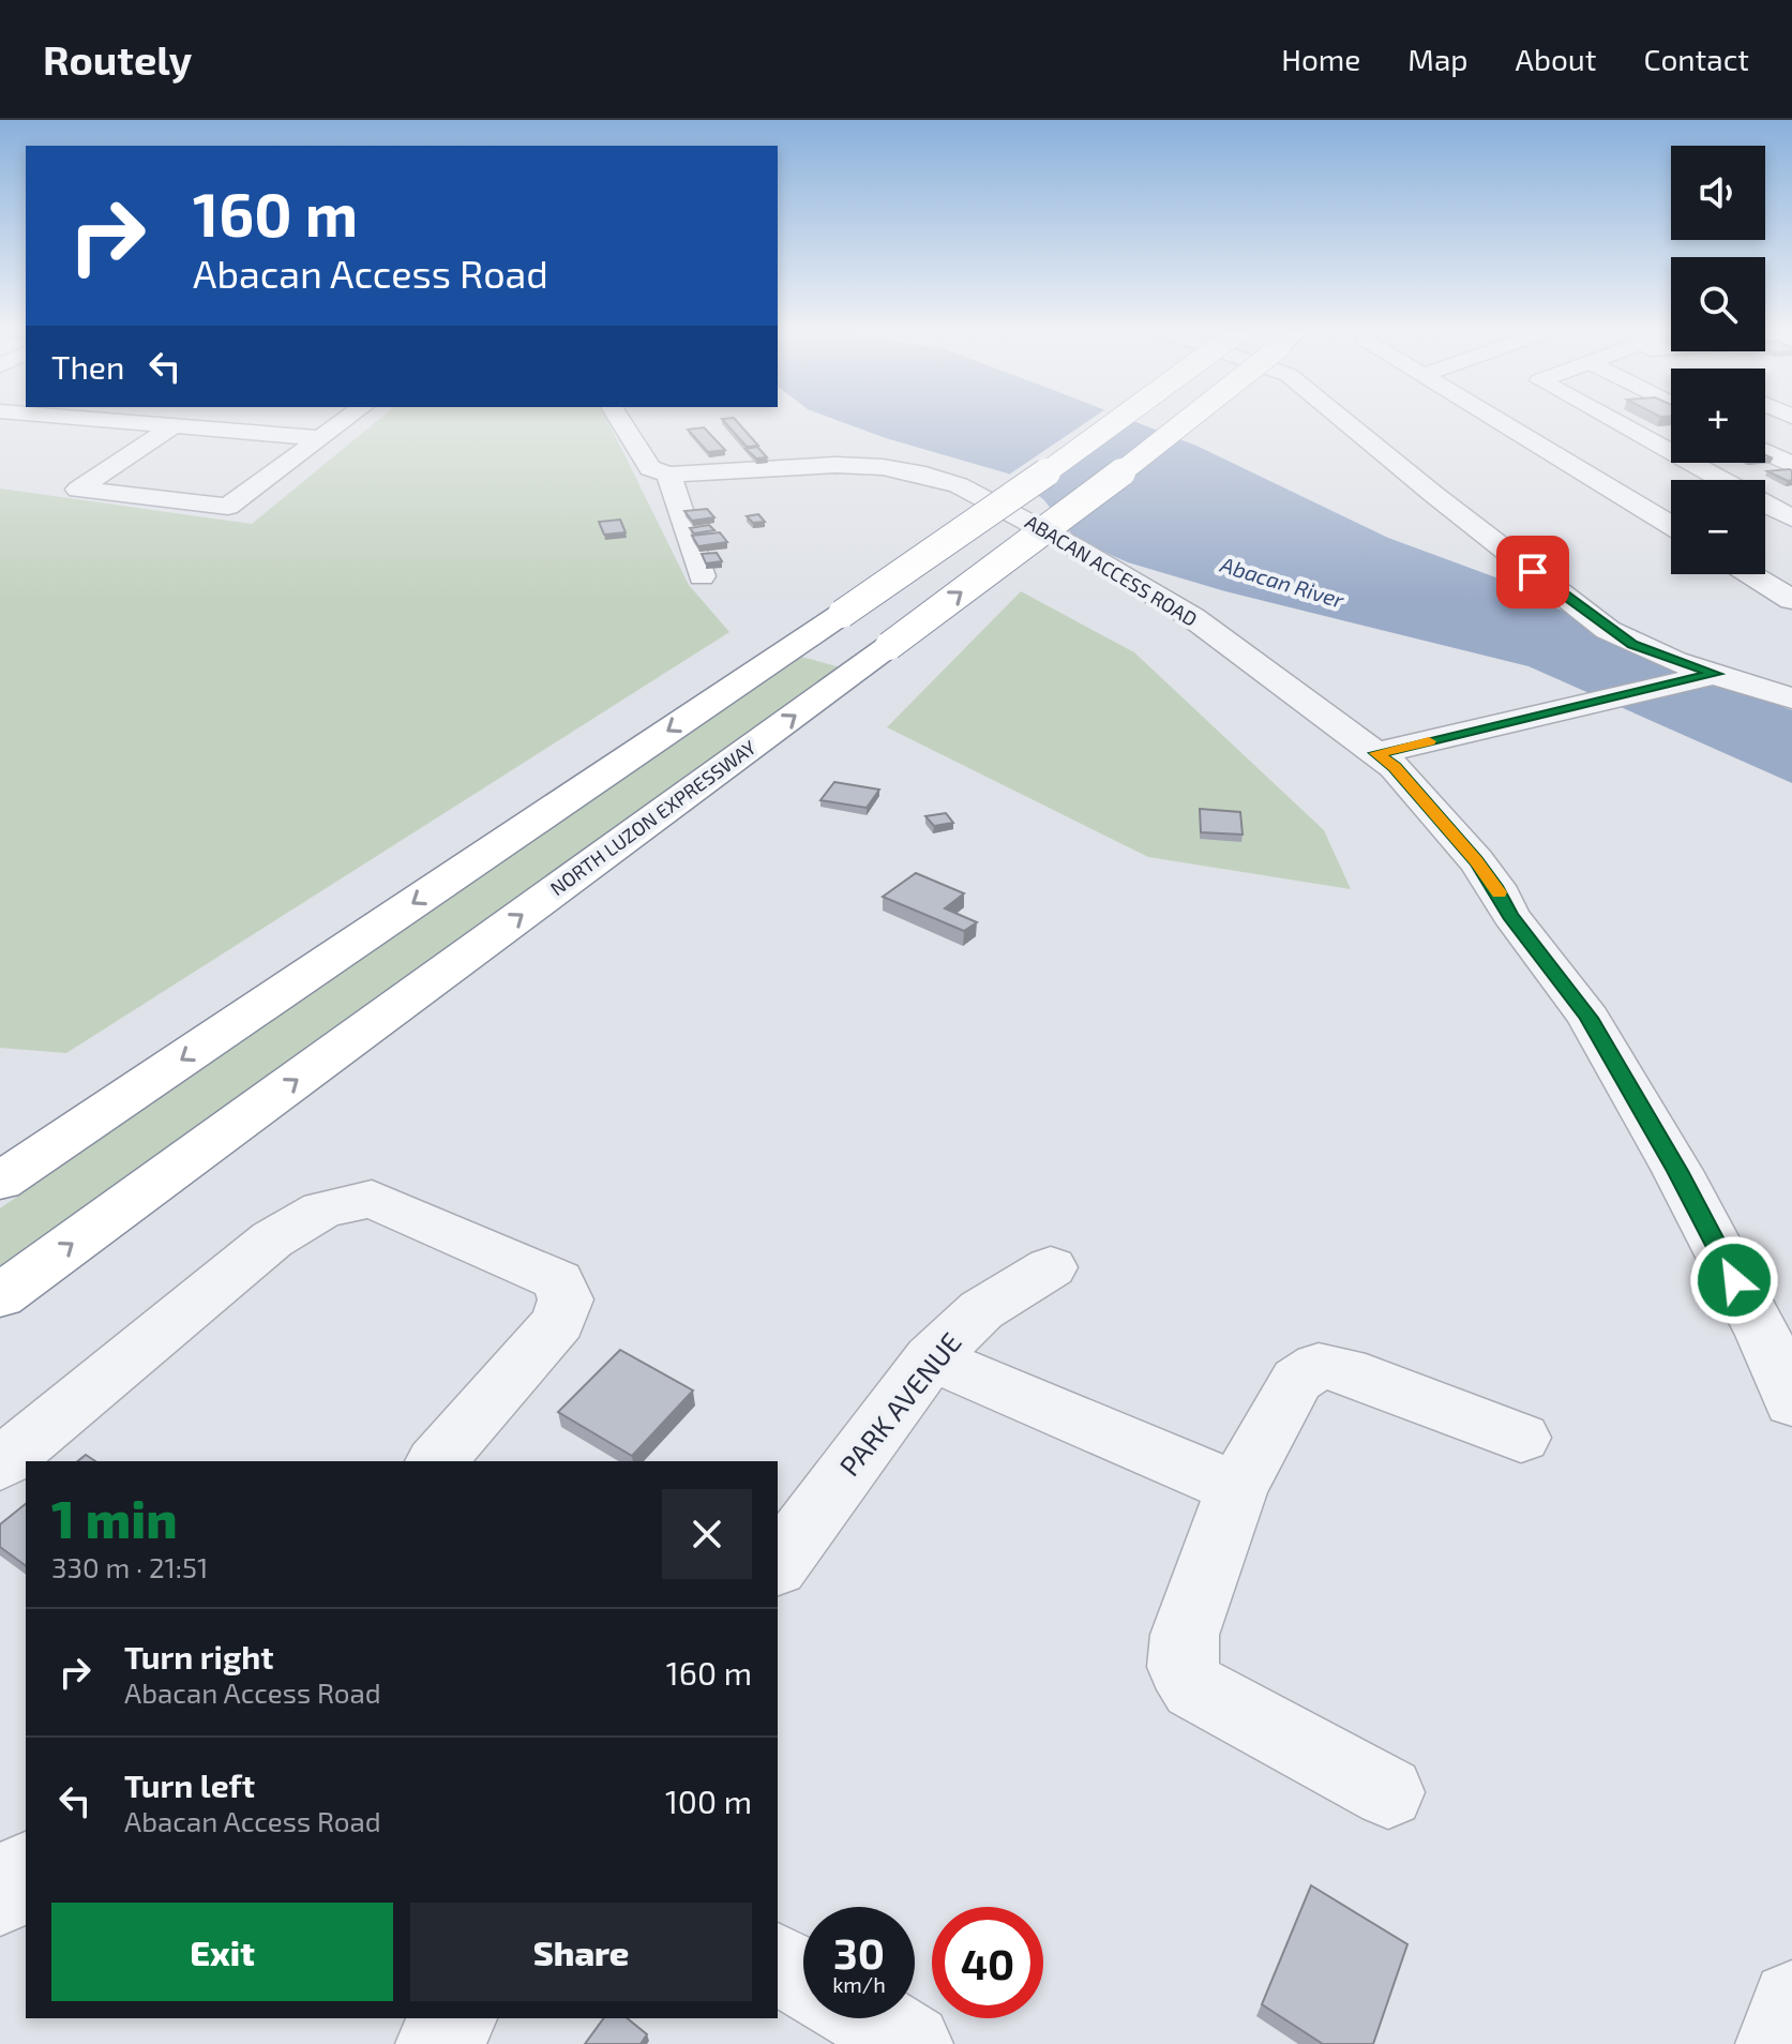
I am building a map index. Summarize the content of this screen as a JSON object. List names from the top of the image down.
{
  "streets": {
    "highway": ["NORTH LUZON EXPRESSWAY"],
    "street": ["ABACAN ACCESS ROAD", "PARK AVENUE"]
  },
  "water": ["Abacan River"],
  "page": {
    "header": "Routely",
    "nav": [
      "Home",
      "Map",
      "About",
      "Contact"
    ],
    "map_buttons": ["+", "−"],
    "turn": ["160 m", "Abacan Access Road"],
    "then": "Then",
    "heading": ["1 min", "330 m · 21:51"],
    "list": [
      {
        "name": "Turn right",
        "note": "Abacan Access Road",
        "value": "160 m"
      },
      {
        "name": "Turn left",
        "note": "Abacan Access Road",
        "value": "100 m"
      }
    ],
    "buttons": ["Exit", "Share"],
    "speed": "30 km/h",
    "limit": "40"
  }
}
